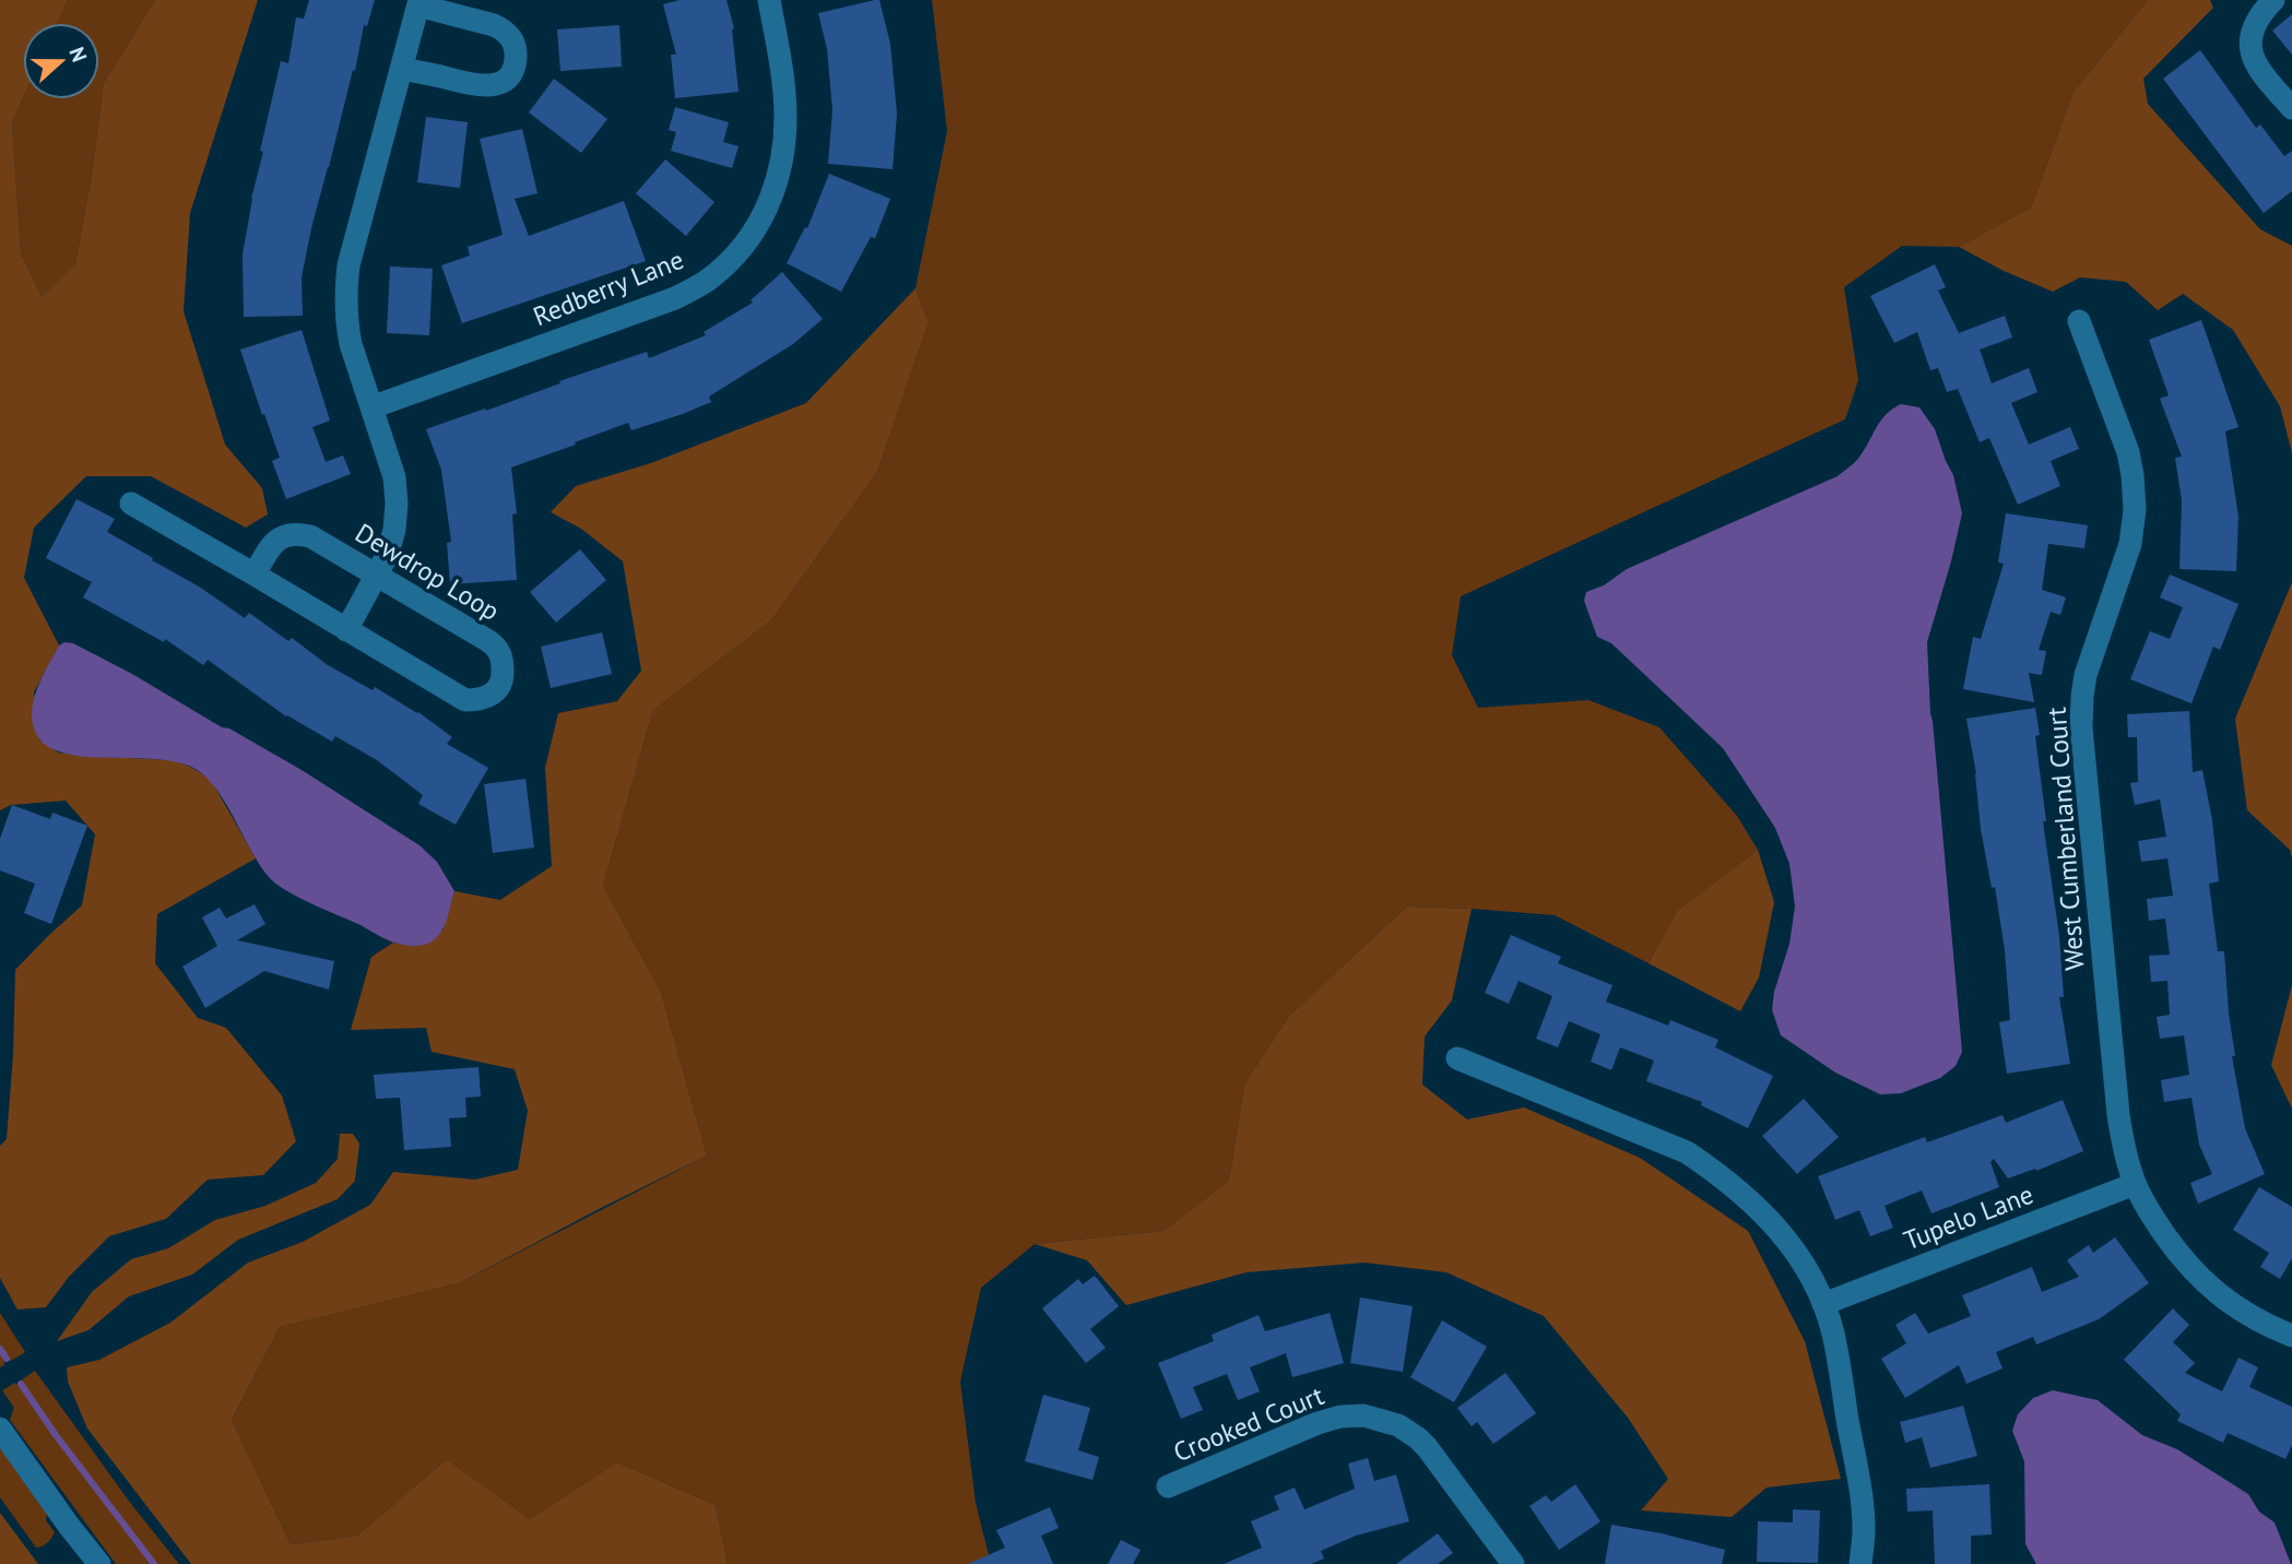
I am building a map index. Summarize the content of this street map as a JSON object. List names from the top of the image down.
{
  "streets": {
    "street": [
      "Redberry Lane",
      "Dewdrop Loop",
      "West Cumberland Court",
      "Tupelo Lane",
      "Crooked Court"
    ]
  },
  "crossings": [
    ["West Cumberland Court", "Tupelo Lane"]
  ],
  "north": "right"
}
